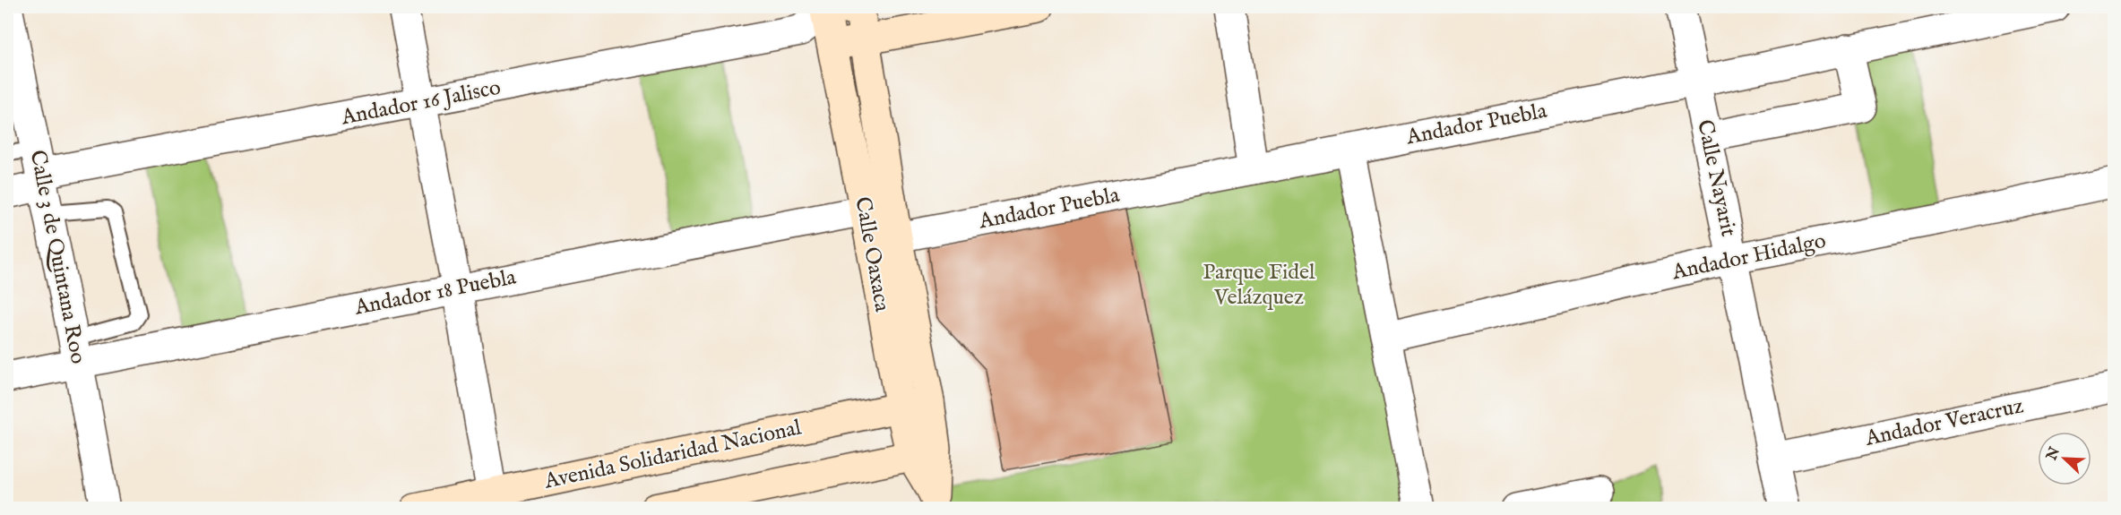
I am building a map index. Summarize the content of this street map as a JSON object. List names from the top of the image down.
{
  "streets": {
    "main road": ["Calle Oaxaca", "Avenida Solidaridad Nacional"],
    "street": [
      "Andador 16 Jalisco",
      "Andador Puebla",
      "Calle Nayarit",
      "Calle 3 de Quintana Roo",
      "Andador Hidalgo",
      "Andador 18 Puebla",
      "Andador Veracruz"
    ]
  },
  "crossings": [
    ["Andador 16 Jalisco", "Calle Oaxaca"],
    ["Andador 16 Jalisco", "Calle 3 de Quintana Roo"],
    ["Andador Puebla", "Calle Nayarit"],
    ["Andador Puebla", "Calle Oaxaca"],
    ["Calle Nayarit", "Andador Hidalgo"],
    ["Calle Nayarit", "Andador Veracruz"],
    ["Calle Oaxaca", "Andador 18 Puebla"],
    ["Calle Oaxaca", "Avenida Solidaridad Nacional"],
    ["Calle 3 de Quintana Roo", "Andador 18 Puebla"]
  ],
  "parks": ["Parque Fidel Velázquez"],
  "north": "top left"
}
